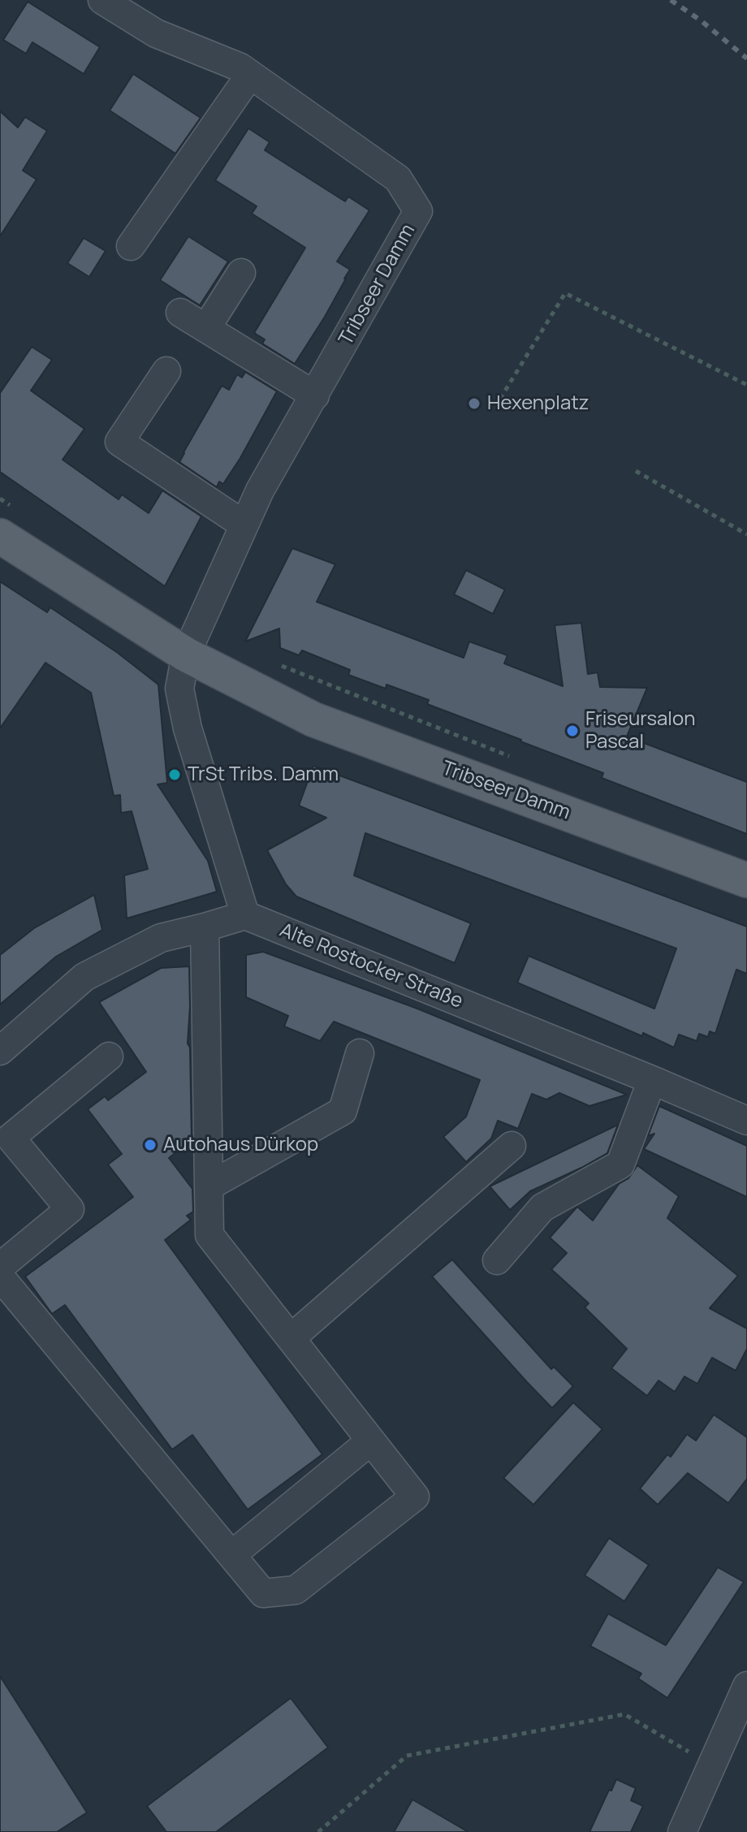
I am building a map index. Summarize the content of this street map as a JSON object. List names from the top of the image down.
{
  "streets": {
    "main road": ["Tribseer Damm"],
    "street": ["Alte Rostocker Straße"]
  },
  "places": [
    "Hexenplatz",
    "Friseursalon Pascal",
    "TrSt Tribs. Damm",
    "Autohaus Dürkop"
  ]
}
